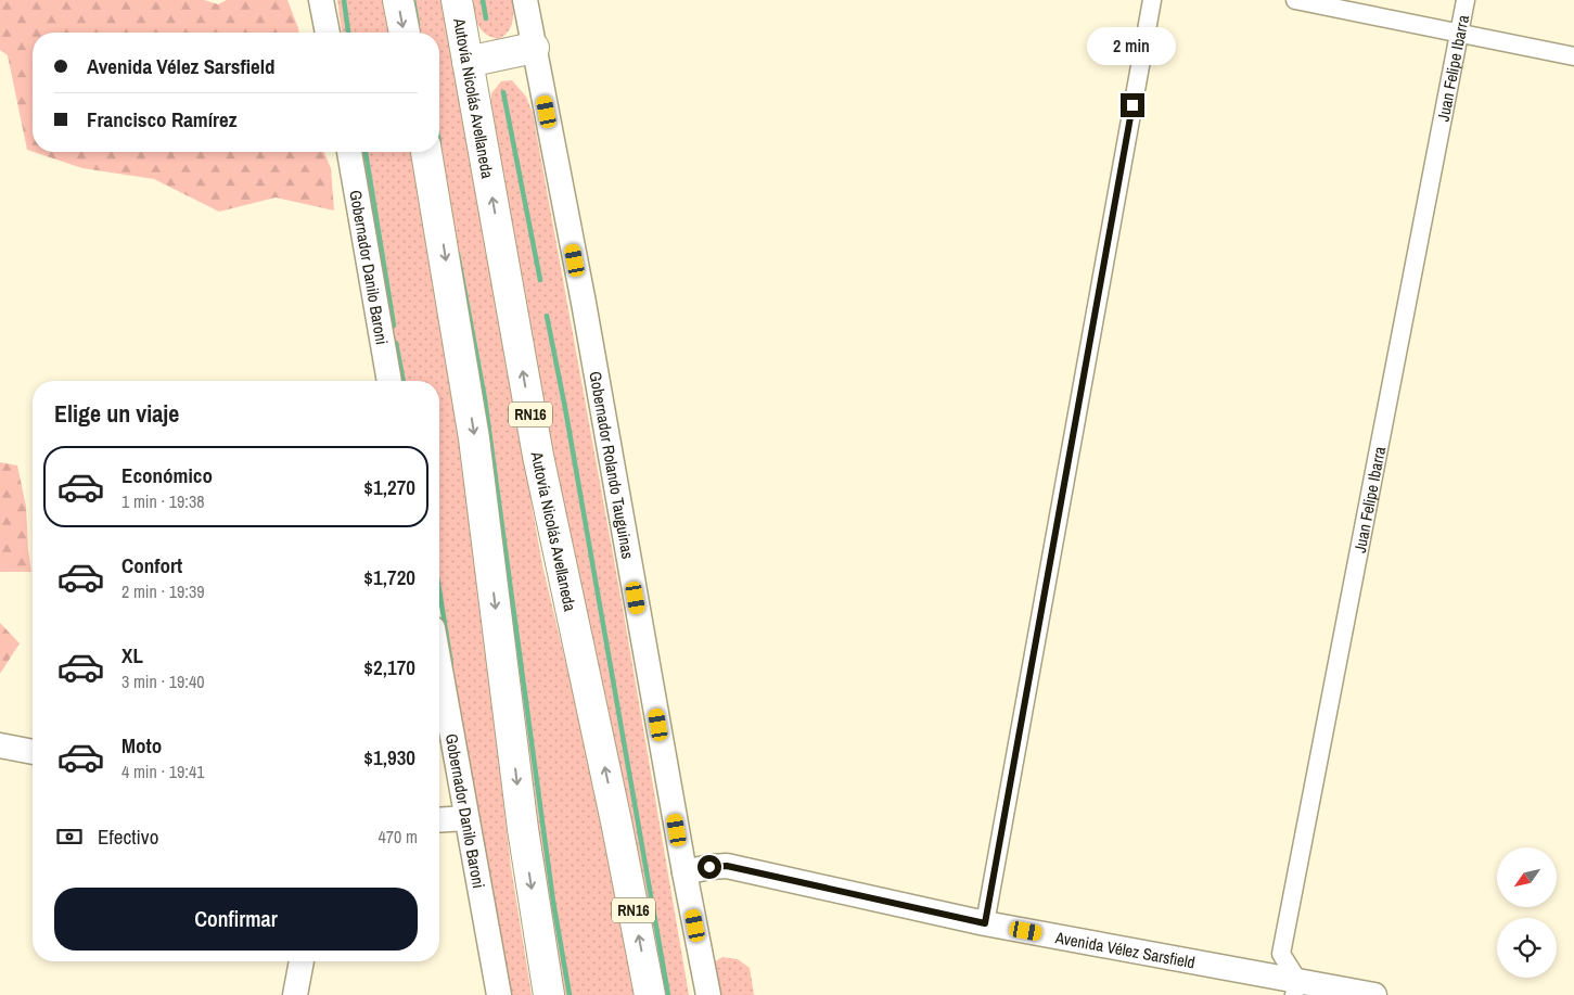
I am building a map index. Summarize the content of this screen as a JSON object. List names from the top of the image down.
{
  "streets": {
    "highway": ["Autovía Nicolás Avellaneda", "RN16"],
    "street": [
      "Juan Felipe Ibarra",
      "Gobernador Danilo Baroni",
      "Gobernador Rolando Tauguinas",
      "Avenida Vélez Sarsfield"
    ]
  },
  "crossings": [
    ["Juan Felipe Ibarra", "Avenida Vélez Sarsfield"],
    ["Gobernador Rolando Tauguinas", "Avenida Vélez Sarsfield"]
  ],
  "north": "bottom left",
  "page": {
    "bubble": "2 min",
    "banner": ["Avenida Vélez Sarsfield", "Francisco Ramírez"],
    "heading": "Elige un viaje",
    "list": [
      {
        "name": "Económico",
        "note": "1 min · 19:38",
        "value": "$1,270"
      },
      {
        "name": "Confort",
        "note": "2 min · 19:39",
        "value": "$1,720"
      },
      {
        "name": "XL",
        "note": "3 min · 19:40",
        "value": "$2,170"
      },
      {
        "name": "Moto",
        "note": "4 min · 19:41",
        "value": "$1,930"
      }
    ],
    "pay": ["Efectivo", "470 m"],
    "buttons": "Confirmar"
  }
}
